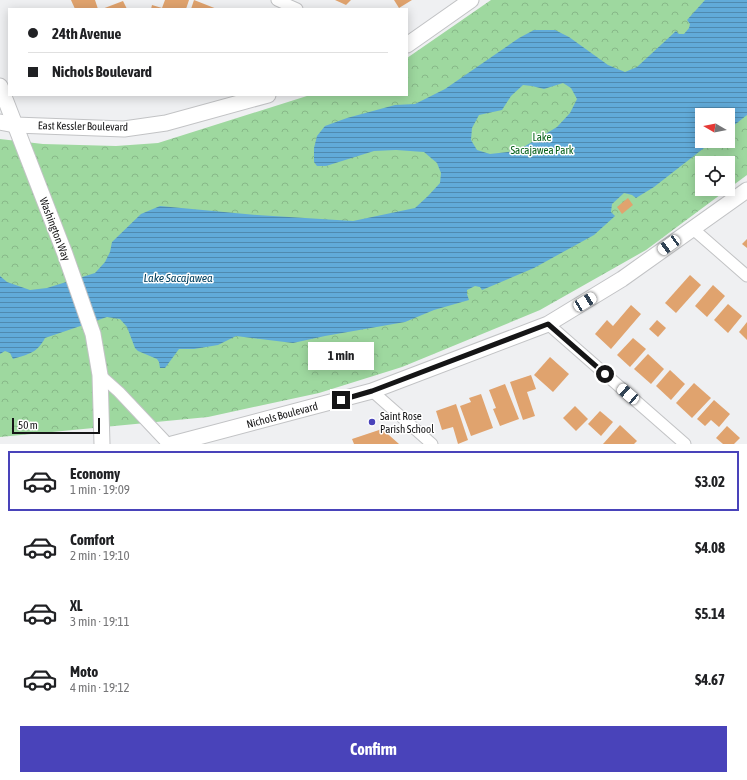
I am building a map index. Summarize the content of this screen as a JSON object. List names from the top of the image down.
{
  "streets": {
    "main road": ["East Kessler Boulevard", "Washington Way", "Nichols Boulevard"]
  },
  "crossings": [
    ["East Kessler Boulevard", "Washington Way"]
  ],
  "water": ["Lake Sacajawea"],
  "parks": ["Lake Sacajawea Park"],
  "places": ["Saint Rose Parish School"],
  "scale_bar": "50 m",
  "north": "left",
  "page": {
    "banner": ["24th Avenue", "Nichols Boulevard"],
    "bubble": "1 min",
    "scale": "50 m",
    "list": [
      {
        "name": "Economy",
        "note": "1 min · 19:09",
        "value": "$3.02"
      },
      {
        "name": "Comfort",
        "note": "2 min · 19:10",
        "value": "$4.08"
      },
      {
        "name": "XL",
        "note": "3 min · 19:11",
        "value": "$5.14"
      },
      {
        "name": "Moto",
        "note": "4 min · 19:12",
        "value": "$4.67"
      }
    ],
    "buttons": "Confirm"
  }
}
